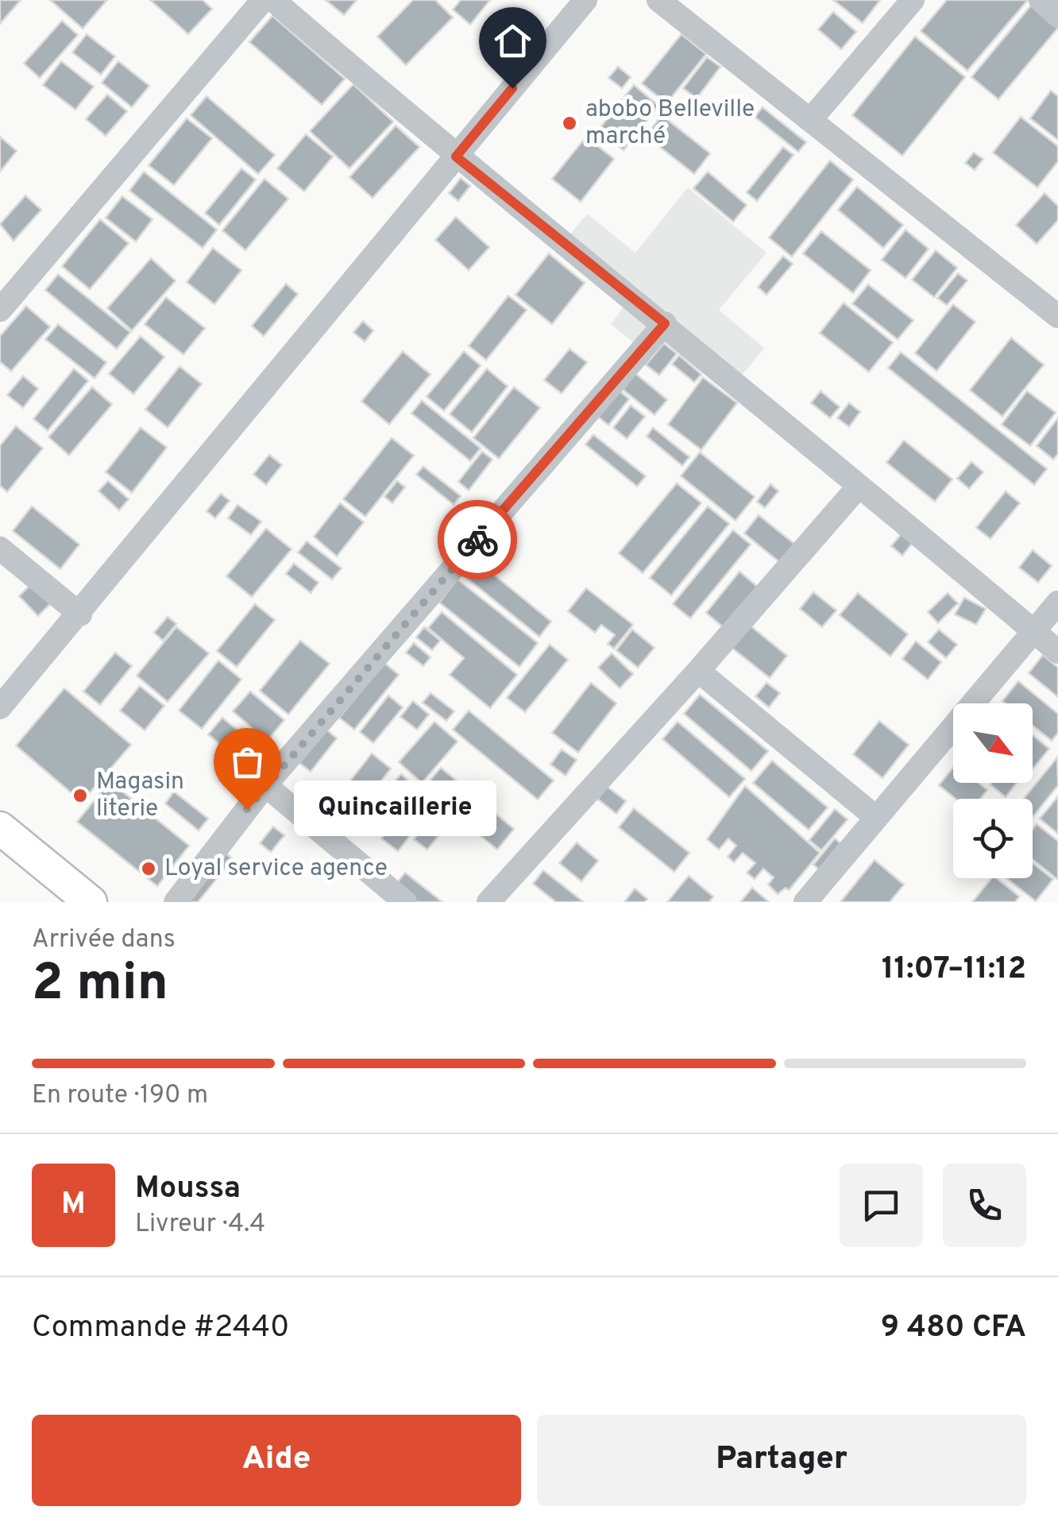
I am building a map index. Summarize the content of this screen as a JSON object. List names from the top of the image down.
{
  "places": [
    "abobo Belleville marché",
    "Magasin literie",
    "Quincaillerie",
    "Loyal service agence"
  ],
  "north": "bottom right",
  "page": {
    "bubble": "Quincaillerie",
    "heading": ["2 min", "Arrivée dans", "11:07–11:12"],
    "panel": [
      "Moussa",
      "Livreur · 4.4",
      "Commande #2440",
      "9 480 CFA"
    ],
    "bar": "En route · 190 m",
    "round": "M",
    "buttons": ["Aide", "Partager"]
  }
}
